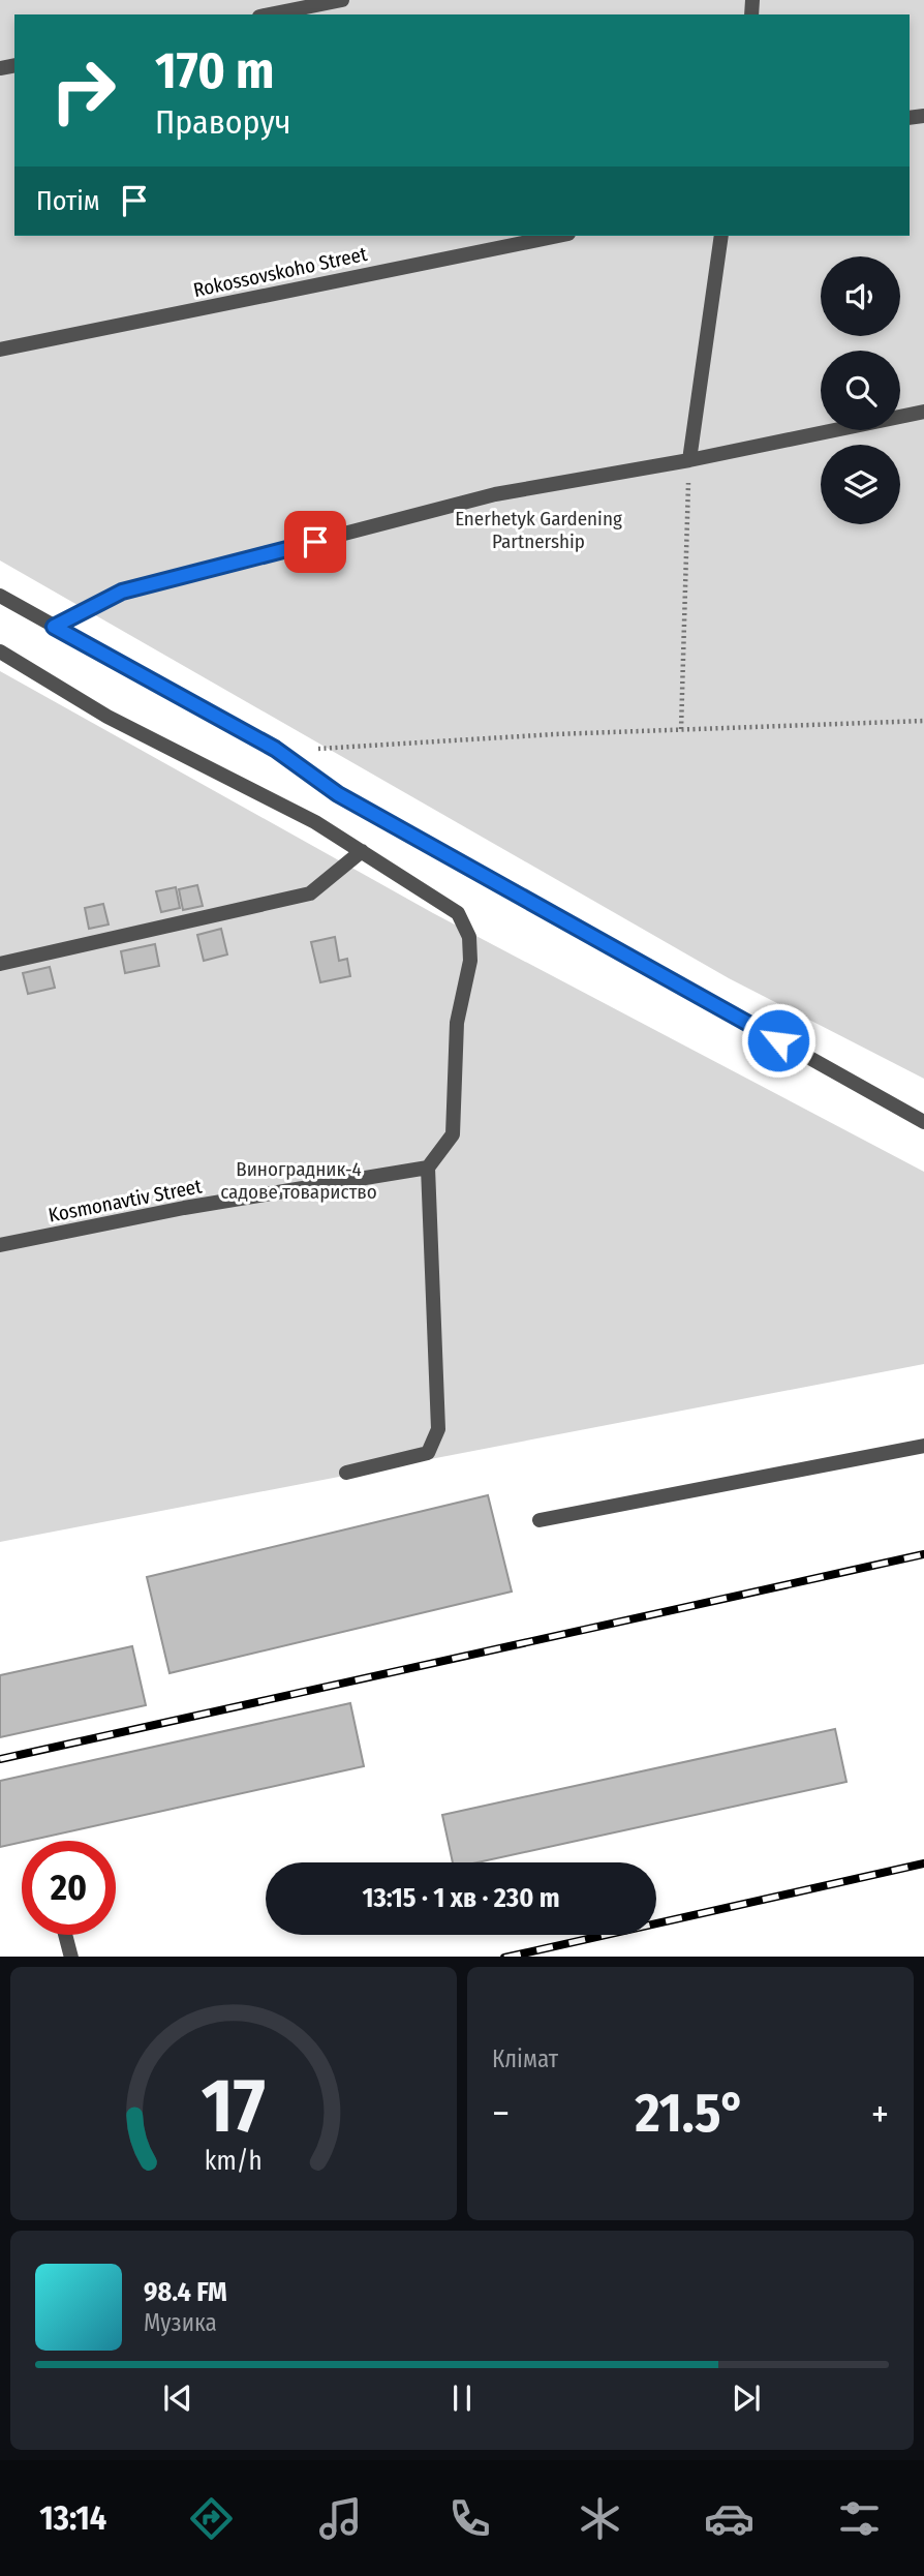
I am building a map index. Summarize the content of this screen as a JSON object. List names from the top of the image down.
{
  "streets": {
    "lane": ["Rokossovskoho Street", "Kosmonavtiv Street"]
  },
  "parks": ["Enerhetyk Gardening Partnership", "Виноградник-4 садове товариство"],
  "page": {
    "turn": ["170 m", "Праворуч"],
    "then": "Потім",
    "limit": "20",
    "trip": "13:15 · 1 хв · 230 m",
    "tile": "Клімат",
    "heat": ["−", "21.5°", "+"],
    "song": ["98.4 FM", "Музика"],
    "tabs": "13:14",
    "gauge": ["17", "km/h"]
  }
}
